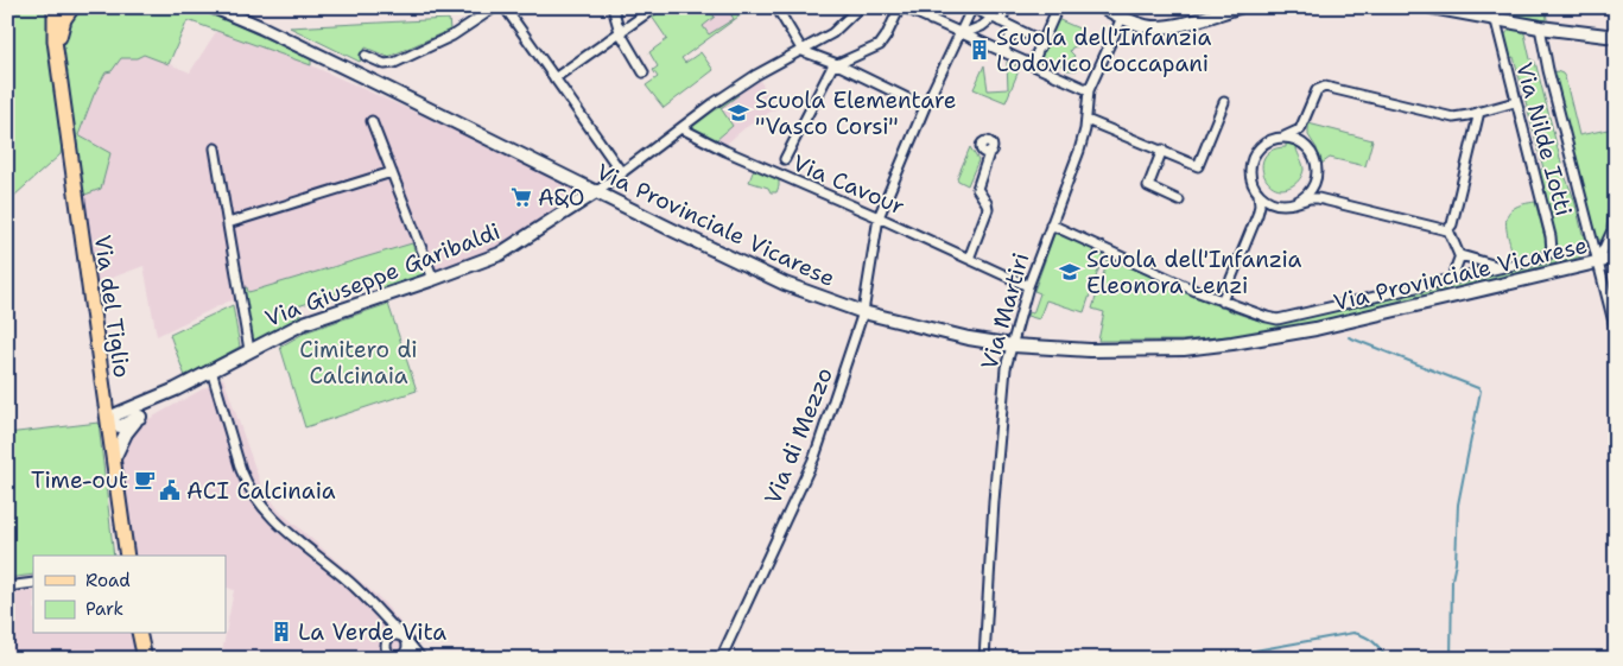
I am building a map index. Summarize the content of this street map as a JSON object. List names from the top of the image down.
{
  "streets": {
    "main road": ["Via Provinciale Vicarese", "Via Giuseppe Garibaldi", "Via del Tiglio"],
    "street": [
      "Via Nilde Iotti",
      "Via Cavour",
      "Via Martiri",
      "Via di Mezzo"
    ]
  },
  "crossings": [
    ["Via Nilde Iotti", "Via Martiri"],
    ["Via Cavour", "Via Giuseppe Garibaldi"],
    ["Via Cavour", "Via Martiri"],
    ["Via Cavour", "Via di Mezzo"],
    ["Via Provinciale Vicarese", "Via Giuseppe Garibaldi"],
    ["Via Provinciale Vicarese", "Via Martiri"],
    ["Via Provinciale Vicarese", "Via di Mezzo"],
    ["Via Giuseppe Garibaldi", "Via del Tiglio"]
  ],
  "parks": ["Cimitero di Calcinaia"],
  "places": {
    "building": ["Scuola dell'Infanzia Lodovico Coccapani", "La Verde Vita"],
    "school or university": ["Scuola Elementare \"Vasco Corsi\"", "Scuola dell'Infanzia Eleonora Lenzi"],
    "supermarket": ["A&O"],
    "cafe": ["Time-out"],
    "public building": ["ACI Calcinaia"]
  },
  "legend": ["Road", "Park"]
}
